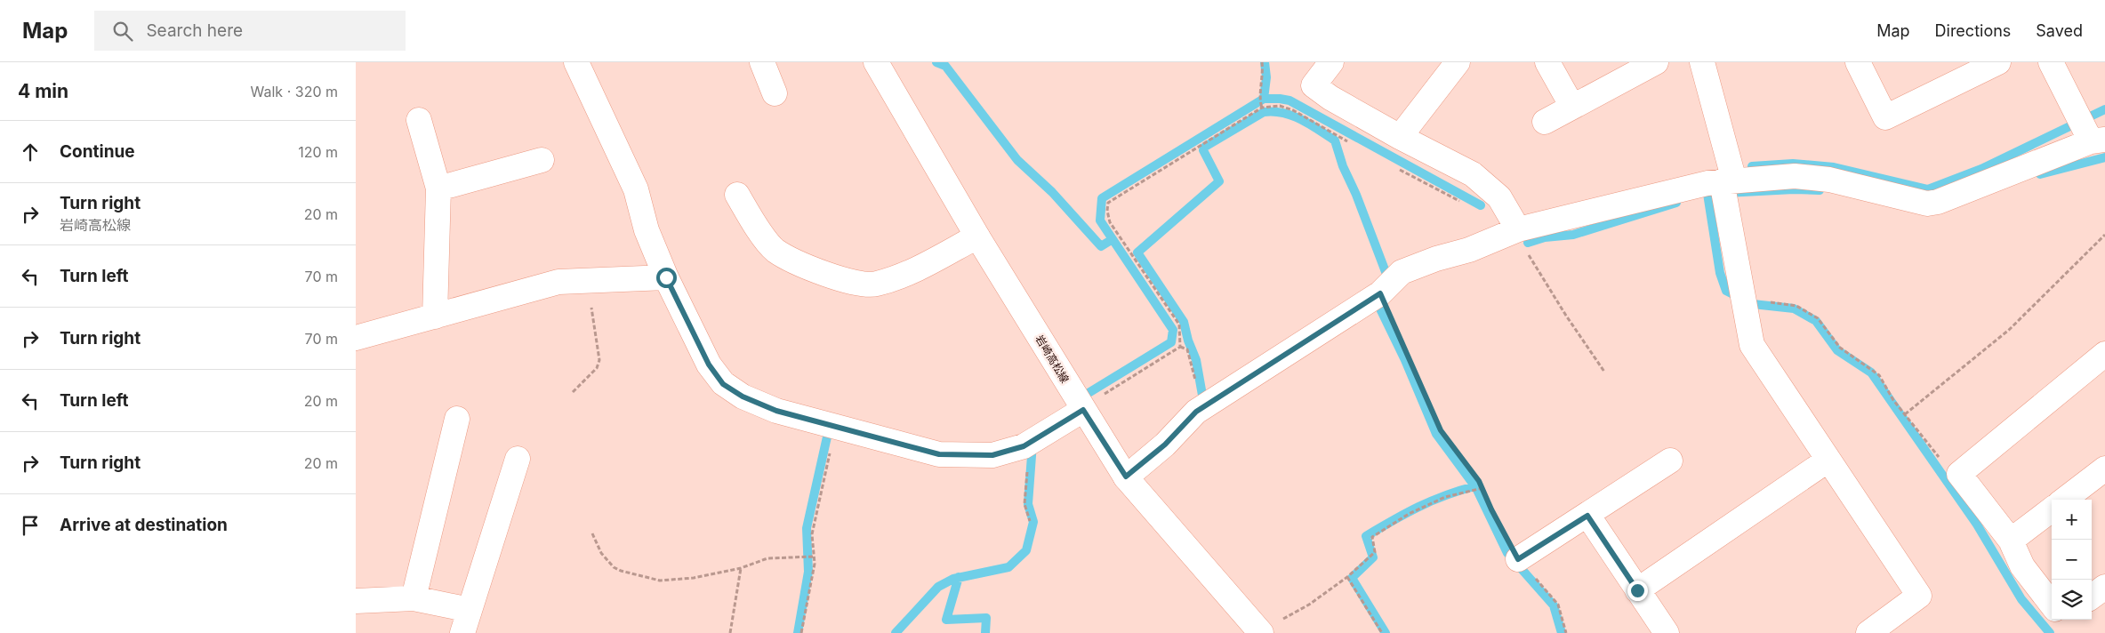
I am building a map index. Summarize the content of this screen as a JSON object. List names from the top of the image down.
{
  "streets": {
    "street": ["岩崎高松線"]
  },
  "page": {
    "header": "Map",
    "search": "Search here",
    "nav": ["Map", "Directions", "Saved"],
    "heading": ["4 min", "Walk · 320 m"],
    "list": [
      ["Continue", "120 m"],
      ["Turn right", "岩崎高松線", "20 m"],
      ["Turn left", "70 m"],
      ["Turn right", "70 m"],
      ["Turn left", "20 m"],
      ["Turn right", "20 m"],
      "Arrive at destination"
    ],
    "map_buttons": ["+", "−"]
  }
}
